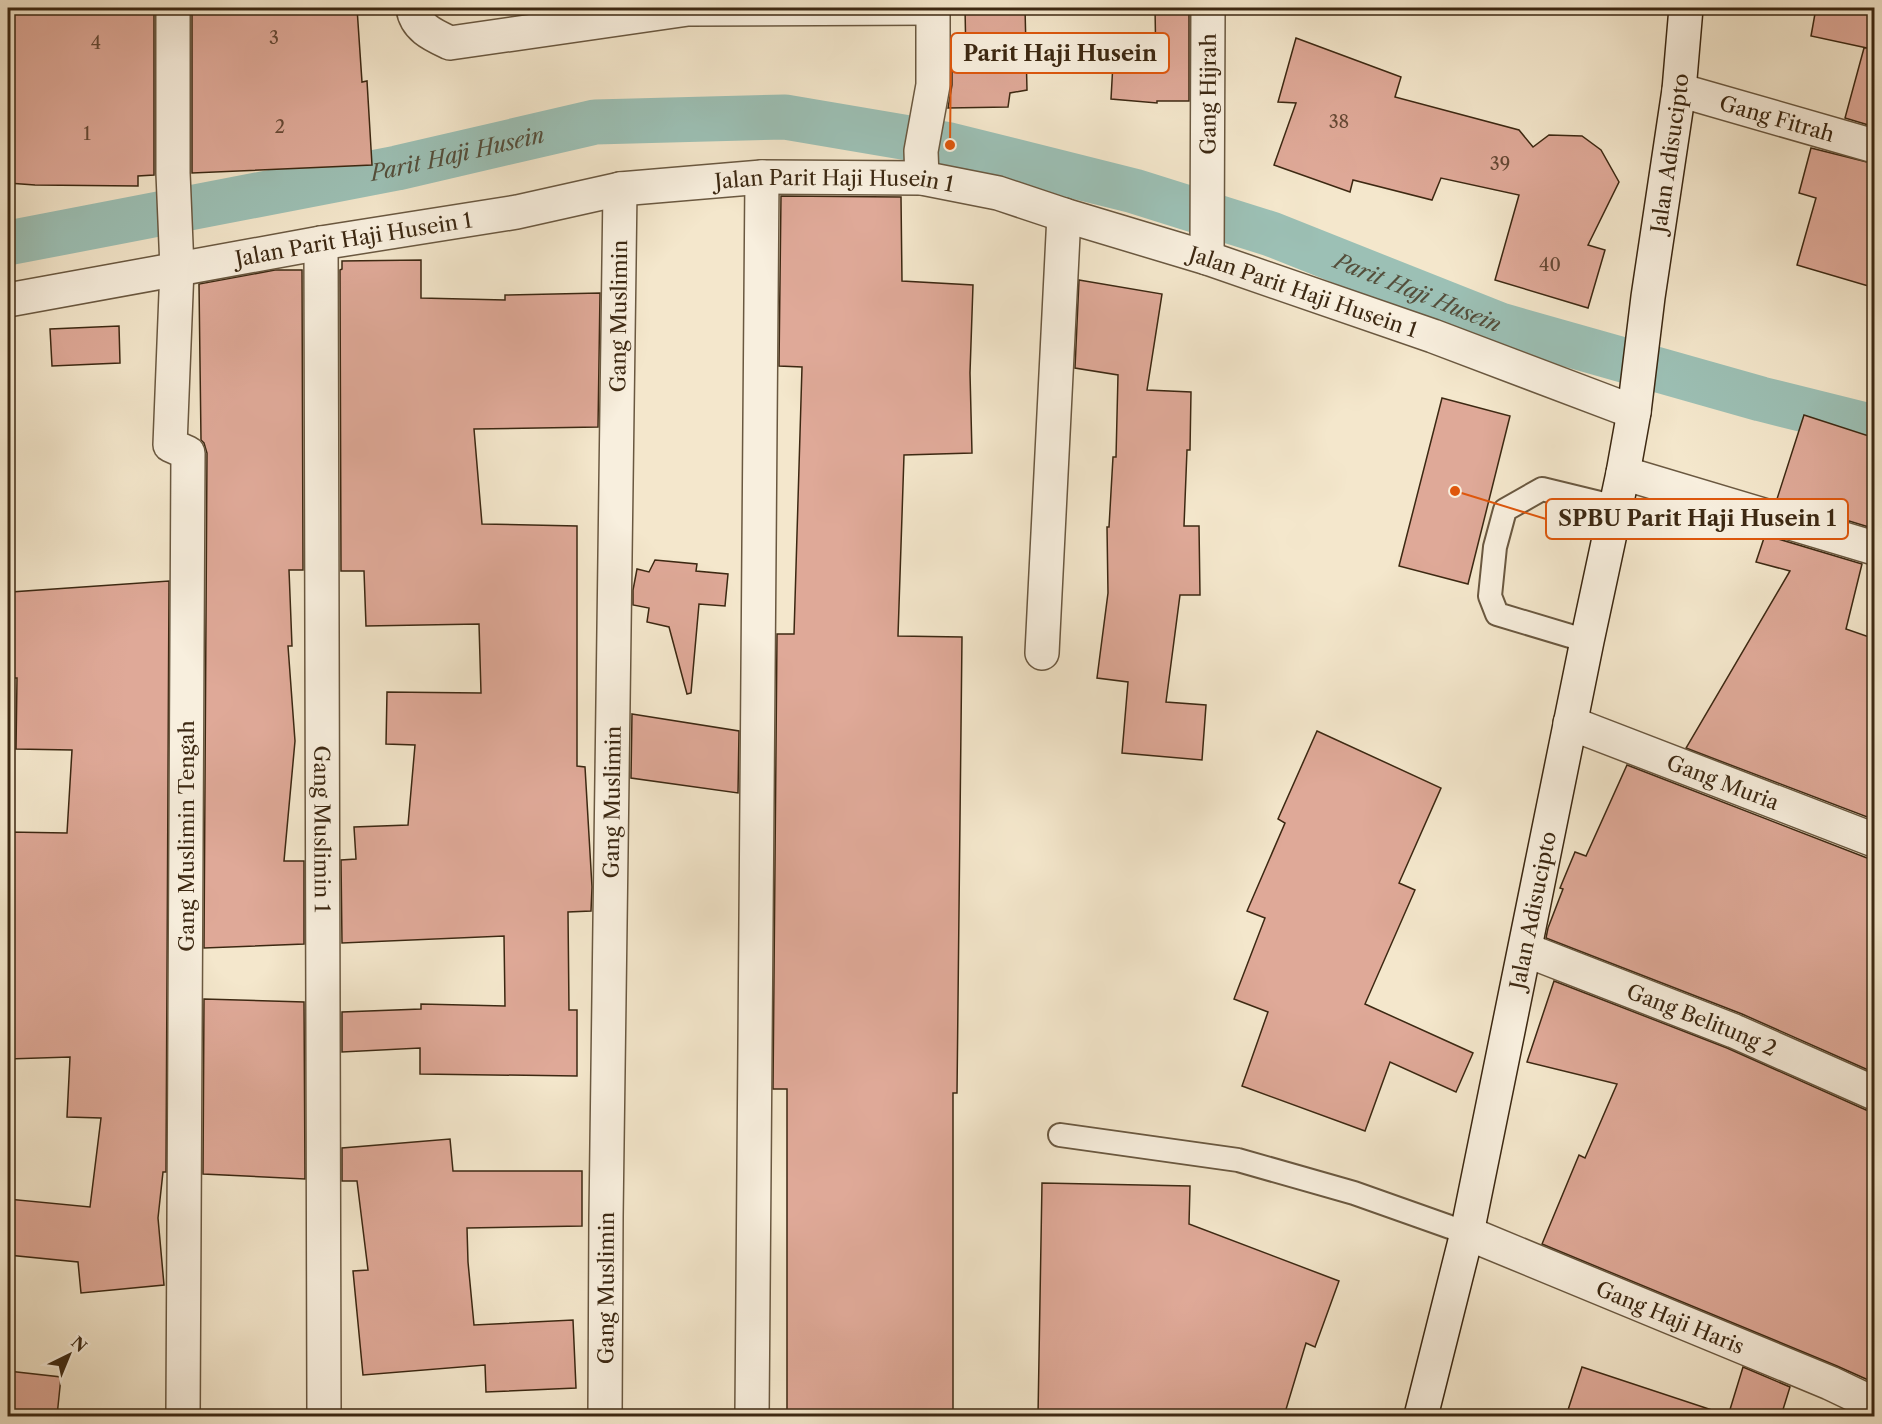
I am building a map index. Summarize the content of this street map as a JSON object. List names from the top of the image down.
{
  "streets": {
    "street": [
      "Gang Hijrah",
      "Gang Fitrah",
      "Jalan Adisucipto",
      "Jalan Parit Haji Husein 1",
      "Gang Muslimin",
      "Gang Muria",
      "Gang Muslimin 1",
      "Gang Muslimin Tengah",
      "Gang Belitung 2",
      "Gang Haji Haris"
    ]
  },
  "crossings": [
    ["Gang Hijrah", "Jalan Parit Haji Husein 1"],
    ["Gang Fitrah", "Jalan Adisucipto"],
    ["Jalan Adisucipto", "Jalan Parit Haji Husein 1"],
    ["Jalan Adisucipto", "Gang Muria"],
    ["Jalan Adisucipto", "Gang Belitung 2"],
    ["Jalan Adisucipto", "Gang Haji Haris"],
    ["Jalan Parit Haji Husein 1", "Gang Muslimin"],
    ["Jalan Parit Haji Husein 1", "Gang Muslimin 1"],
    ["Jalan Parit Haji Husein 1", "Gang Muslimin Tengah"]
  ],
  "water": ["Parit Haji Husein"],
  "places": ["Parit Haji Husein", "SPBU Parit Haji Husein 1"],
  "house_numbers": [
    "3",
    "4",
    "38",
    "2",
    "1",
    "39",
    "40"
  ],
  "north": "top right"
}
